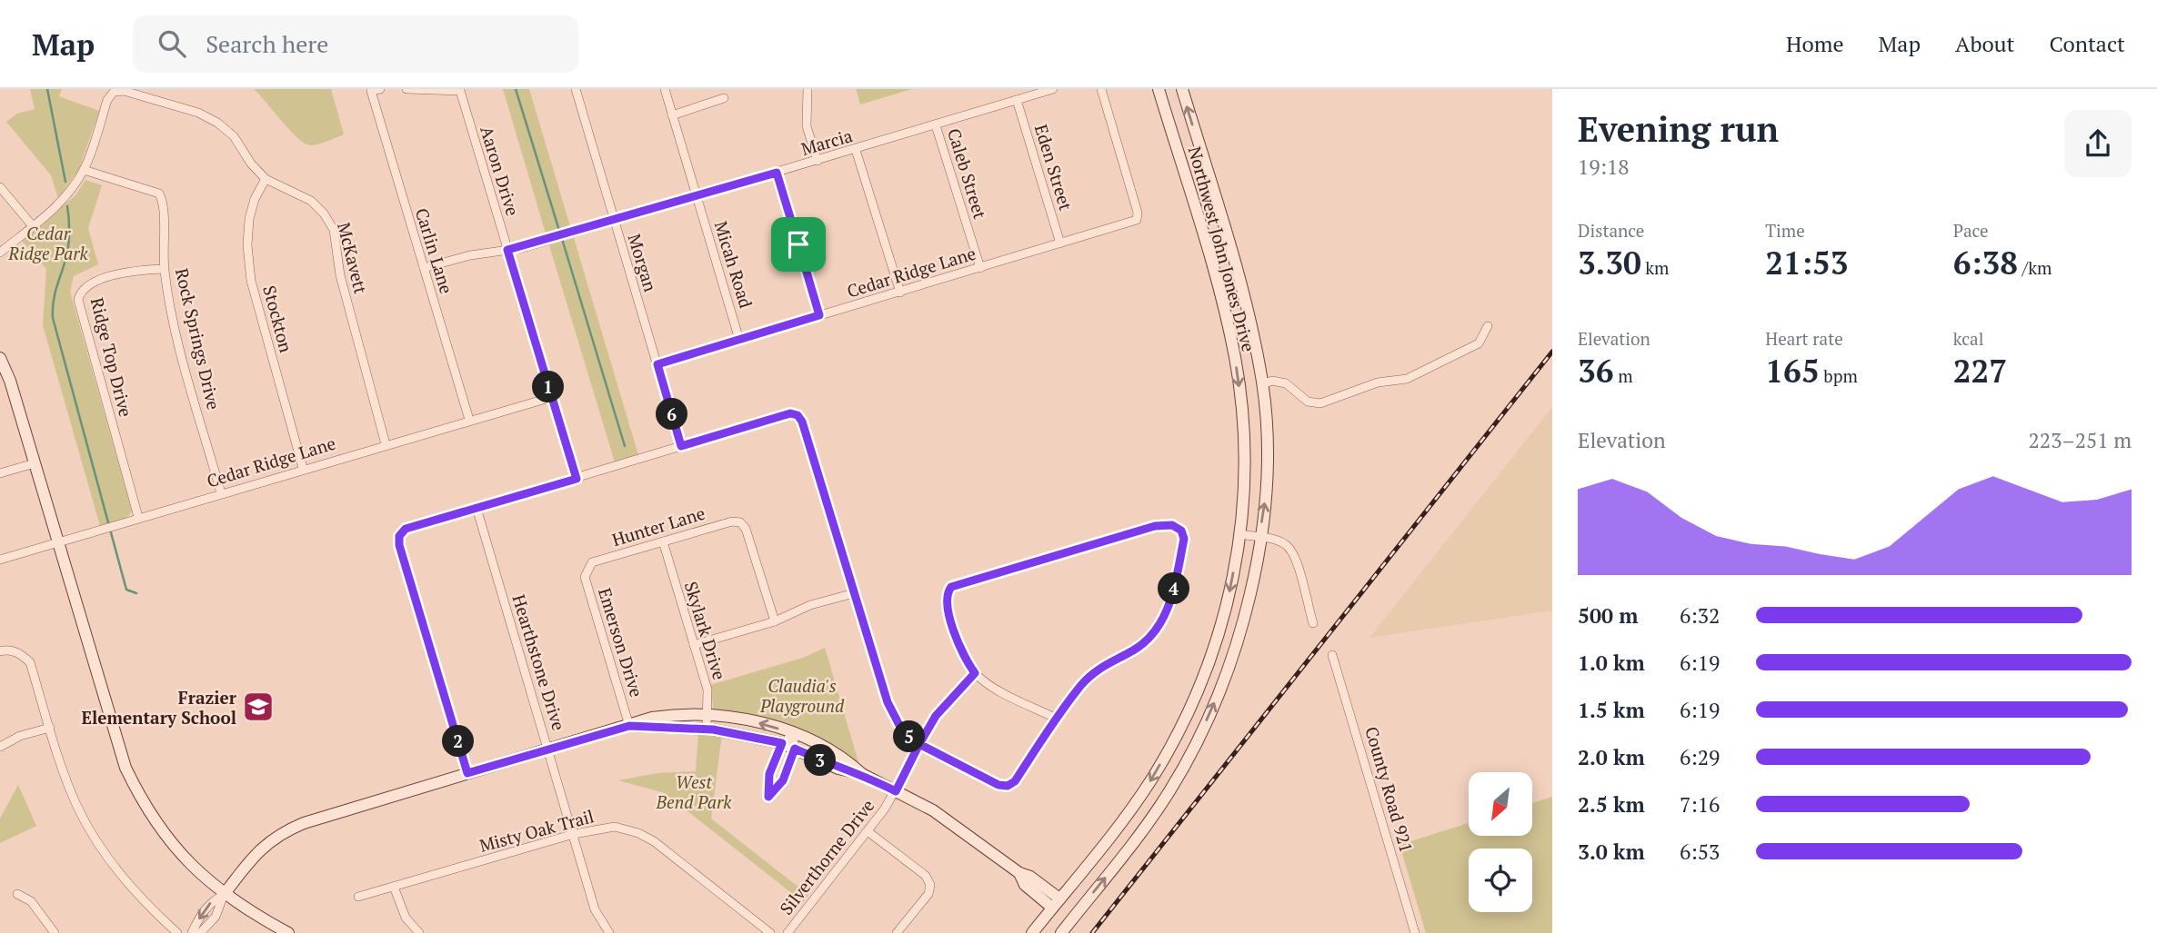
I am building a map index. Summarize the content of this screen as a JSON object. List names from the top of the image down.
{
  "streets": {
    "street": [
      "Marcia",
      "Eden Street",
      "Aaron Drive",
      "Caleb Street",
      "Northwest John Jones Drive",
      "Carlin Lane",
      "McKavett",
      "Morgan",
      "Micah Road",
      "Cedar Ridge Lane",
      "Stockton",
      "Rock Springs Drive",
      "Ridge Top Drive",
      "Hunter Lane",
      "Skylark Drive",
      "Emerson Drive",
      "Hearthstone Drive",
      "County Road 921",
      "Misty Oak Trail",
      "Silverthorne Drive"
    ]
  },
  "crossings": [
    ["Marcia", "Eden Street"],
    ["Marcia", "Aaron Drive"],
    ["Marcia", "Caleb Street"],
    ["Marcia", "Carlin Lane"],
    ["Marcia", "Morgan"],
    ["Marcia", "Micah Road"],
    ["Eden Street", "Cedar Ridge Lane"],
    ["Aaron Drive", "Cedar Ridge Lane"],
    ["Caleb Street", "Cedar Ridge Lane"],
    ["Carlin Lane", "Cedar Ridge Lane"],
    ["McKavett", "Cedar Ridge Lane"],
    ["McKavett", "Stockton"],
    ["McKavett", "Rock Springs Drive"],
    ["Morgan", "Cedar Ridge Lane"],
    ["Micah Road", "Cedar Ridge Lane"],
    ["Cedar Ridge Lane", "Stockton"],
    ["Cedar Ridge Lane", "Rock Springs Drive"],
    ["Cedar Ridge Lane", "Ridge Top Drive"],
    ["Rock Springs Drive", "Ridge Top Drive"],
    ["Hunter Lane", "Skylark Drive"],
    ["Hunter Lane", "Emerson Drive"],
    ["Hearthstone Drive", "Misty Oak Trail"]
  ],
  "parks": ["Cedar Ridge Park", "Claudia's Playground", "West Bend Park"],
  "places": {
    "school or university": ["Frazier Elementary School"]
  },
  "north": "bottom left",
  "page": {
    "header": "Map",
    "search": "Search here",
    "nav": [
      "Home",
      "Map",
      "About",
      "Contact"
    ],
    "heading": ["Evening run", "19:18"],
    "stats": [
      ["Distance", "3.30 km"],
      ["Time", "21:53"],
      ["Pace", "6:38 /km"],
      ["Elevation", "36 m"],
      ["Heart rate", "165 bpm"],
      ["kcal", "227"]
    ],
    "pins": [
      "1",
      "6",
      "4",
      "5",
      "2",
      "3"
    ],
    "chart": ["Elevation", "223–251 m"],
    "list": [
      {
        "name": "500 m",
        "note": "6:32"
      },
      {
        "name": "1.0 km",
        "note": "6:19"
      },
      {
        "name": "1.5 km",
        "note": "6:19"
      },
      {
        "name": "2.0 km",
        "note": "6:29"
      },
      {
        "name": "2.5 km",
        "note": "7:16"
      },
      {
        "name": "3.0 km",
        "note": "6:53"
      }
    ]
  }
}
